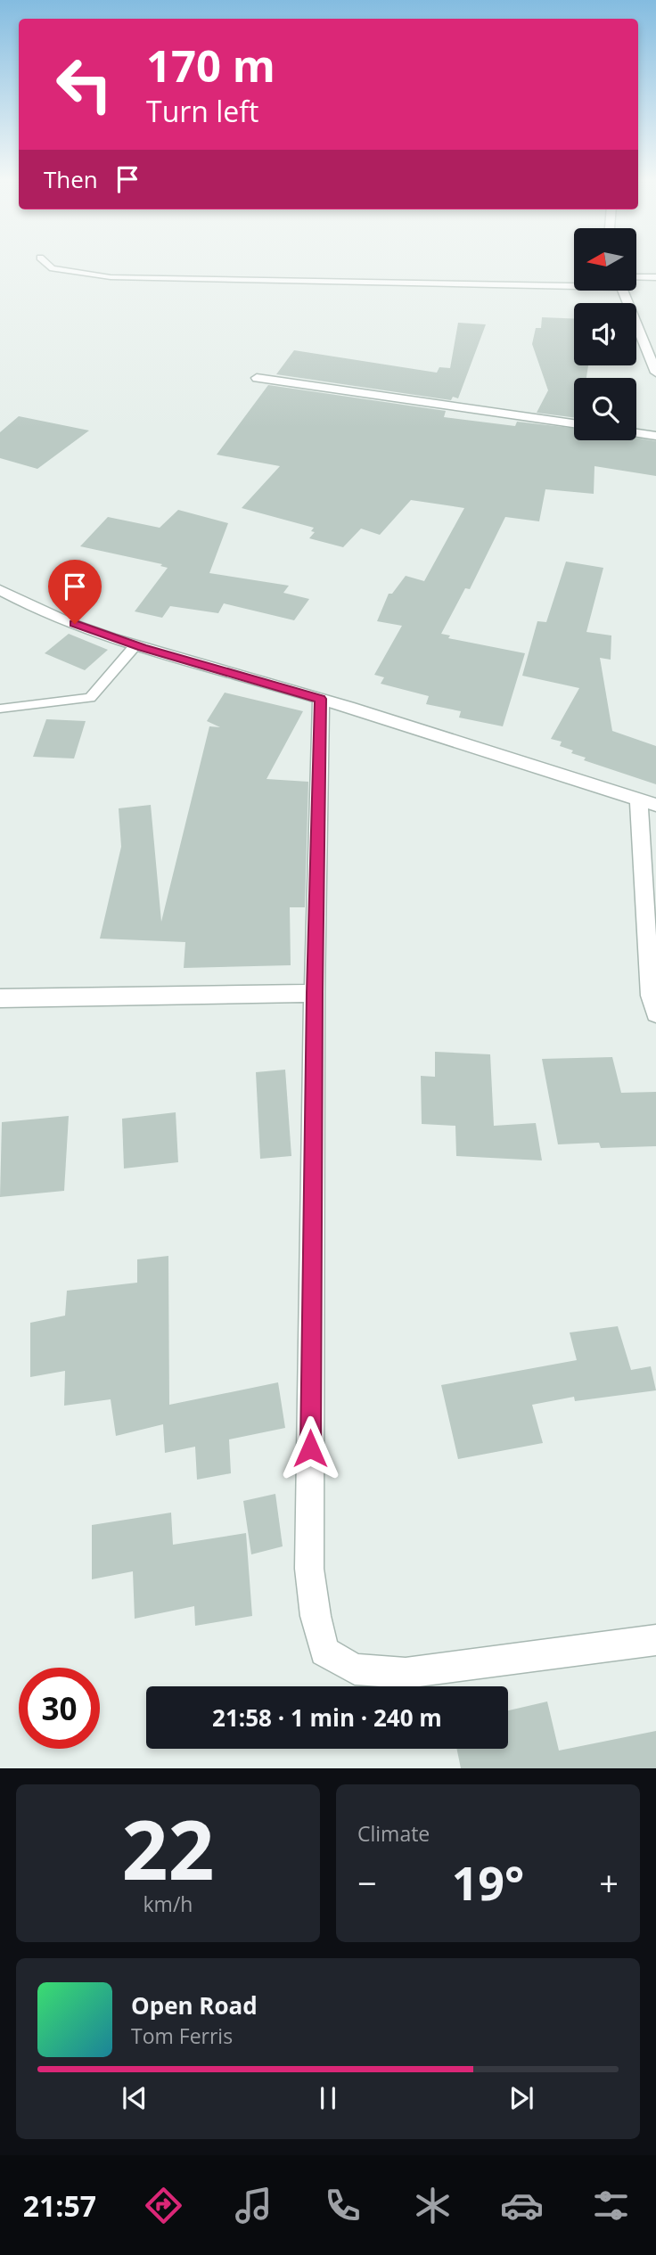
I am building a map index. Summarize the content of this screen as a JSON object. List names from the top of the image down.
{
  "north": "left",
  "page": {
    "turn": ["170 m", "Turn left"],
    "then": "Then",
    "limit": "30",
    "trip": "21:58 · 1 min · 240 m",
    "tile": [
      ["22", "km/h"],
      "Climate"
    ],
    "heat": ["−", "19°", "+"],
    "song": ["Open Road", "Tom Ferris"],
    "tabs": "21:57"
  }
}
